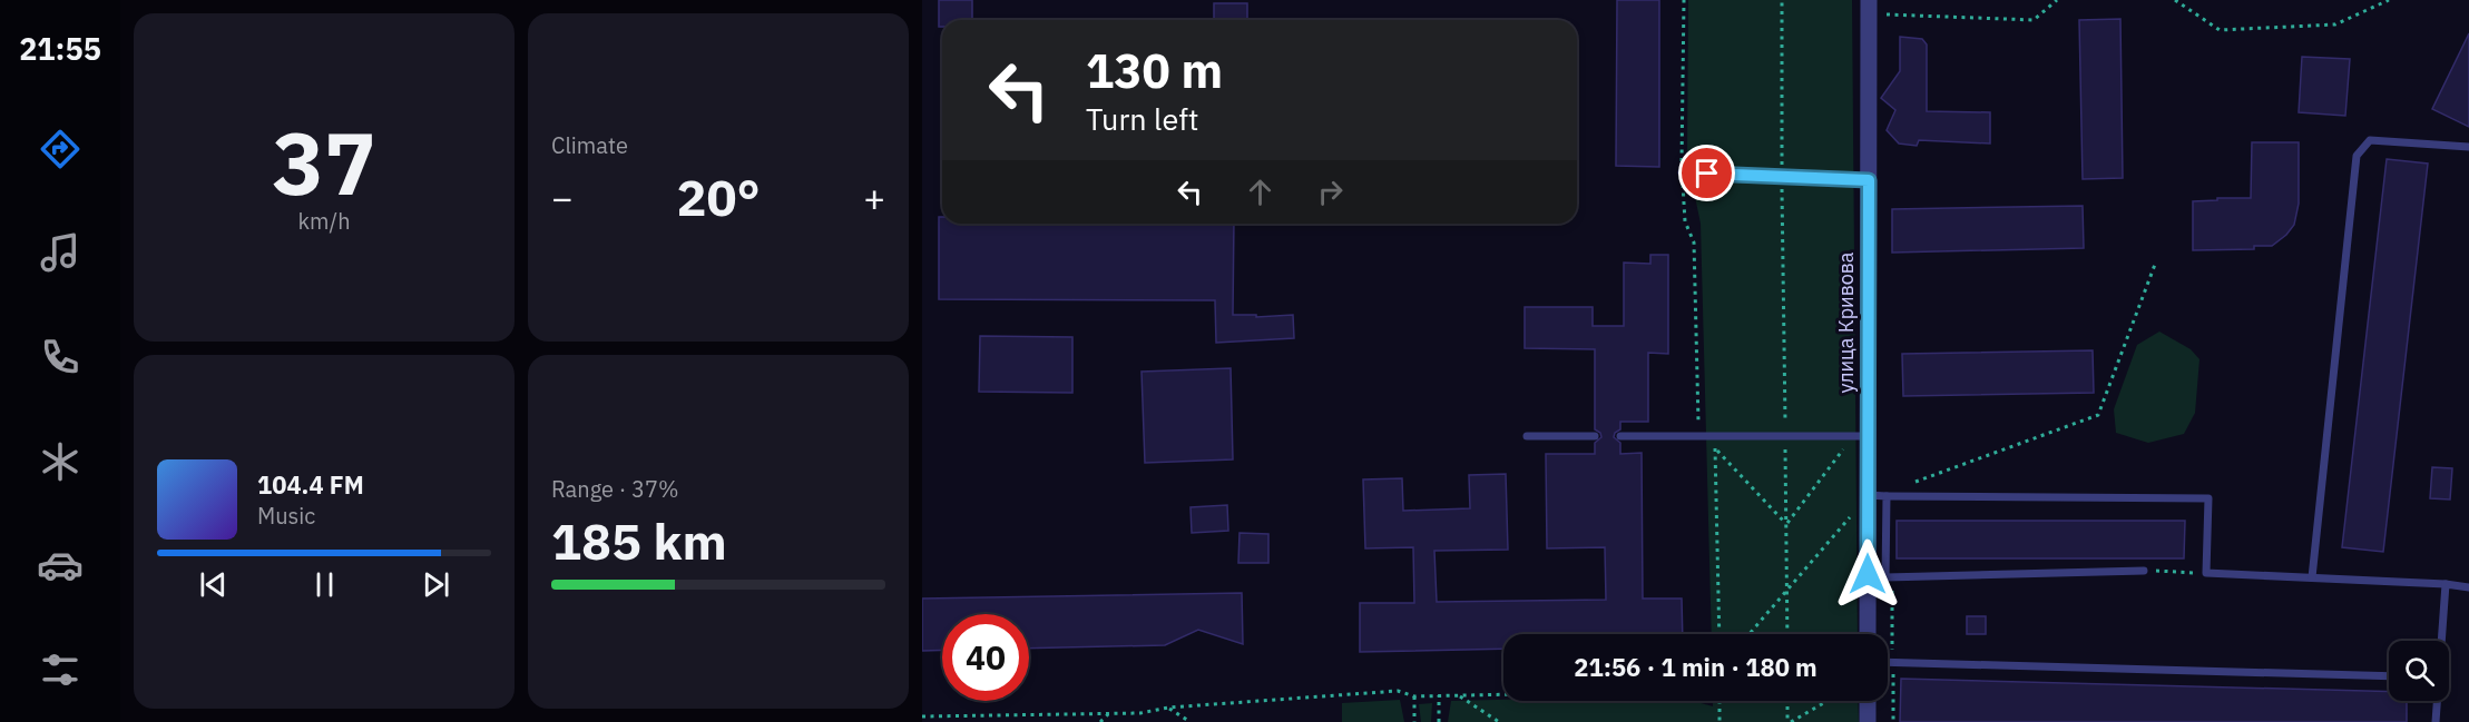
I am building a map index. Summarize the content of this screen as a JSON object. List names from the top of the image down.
{
  "streets": {
    "street": ["улица Кривова"]
  },
  "page": {
    "tabs": "21:55",
    "tile": [
      ["37", "km/h"],
      "Climate",
      ["Range · 37%", "185 km"]
    ],
    "turn": ["130 m", "Turn left"],
    "heat": ["−", "20°", "+"],
    "song": ["104.4 FM", "Music"],
    "limit": "40",
    "trip": "21:56 · 1 min · 180 m"
  }
}
